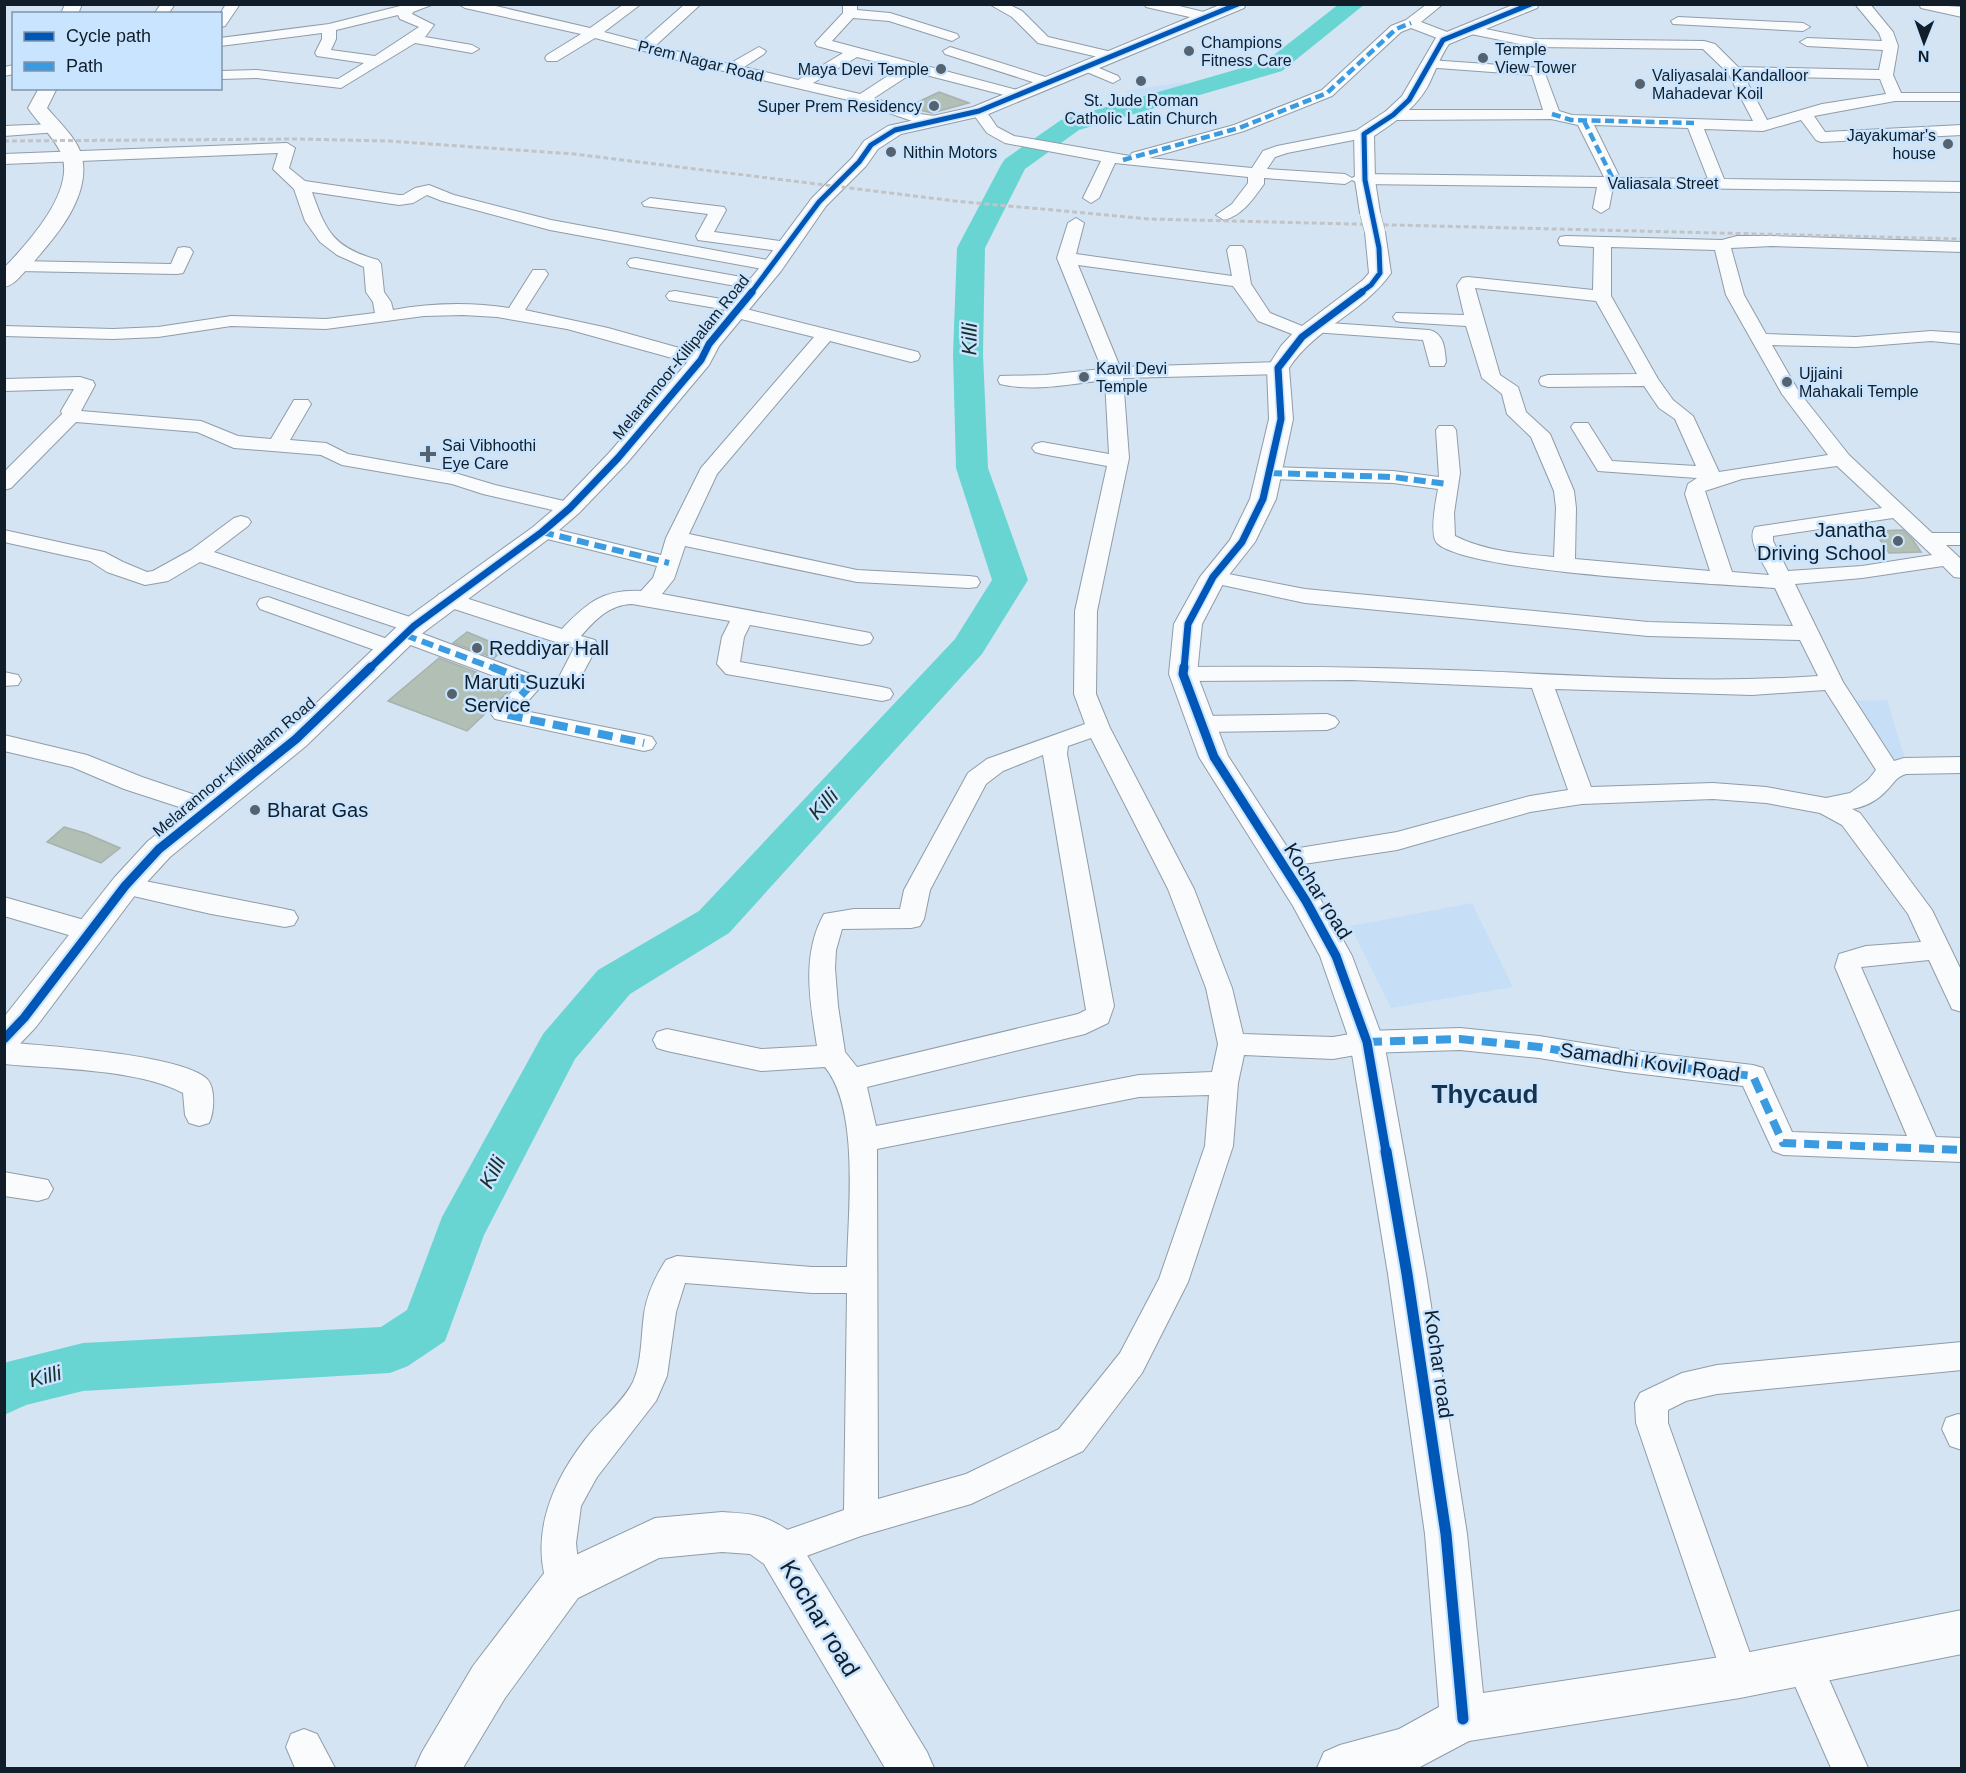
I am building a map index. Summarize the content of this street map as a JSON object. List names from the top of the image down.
{
  "streets": {
    "street": [
      "Prem Nagar Road",
      "Valiasala Street",
      "Melarannoor-Killipalam Road",
      "Kochar road",
      "Samadhi Kovil Road"
    ]
  },
  "crossings": [
    ["Prem Nagar Road", "Melarannoor-Killipalam Road"],
    ["Valiasala Street", "Melarannoor-Killipalam Road"],
    ["Kochar road", "Samadhi Kovil Road"]
  ],
  "districts": ["Thycaud"],
  "water": ["Killi"],
  "places": {
    "other": [
      "Champions Fitness Care",
      "Temple View Tower",
      "Maya Devi Temple",
      "St. Jude Roman Catholic Latin Church",
      "Valiyasalai Kandalloor Mahadevar Koil",
      "Super Prem Residency",
      "Jayakumar's house",
      "Nithin Motors",
      "Kavil Devi Temple",
      "Ujjaini Mahakali Temple",
      "Janatha Driving School",
      "Reddiyar Hall",
      "Maruti Suzuki Service",
      "Bharat Gas"
    ],
    "health": ["Sai Vibhoothi Eye Care"]
  },
  "legend": ["Cycle path", "Path"],
  "north": "bottom"
}
